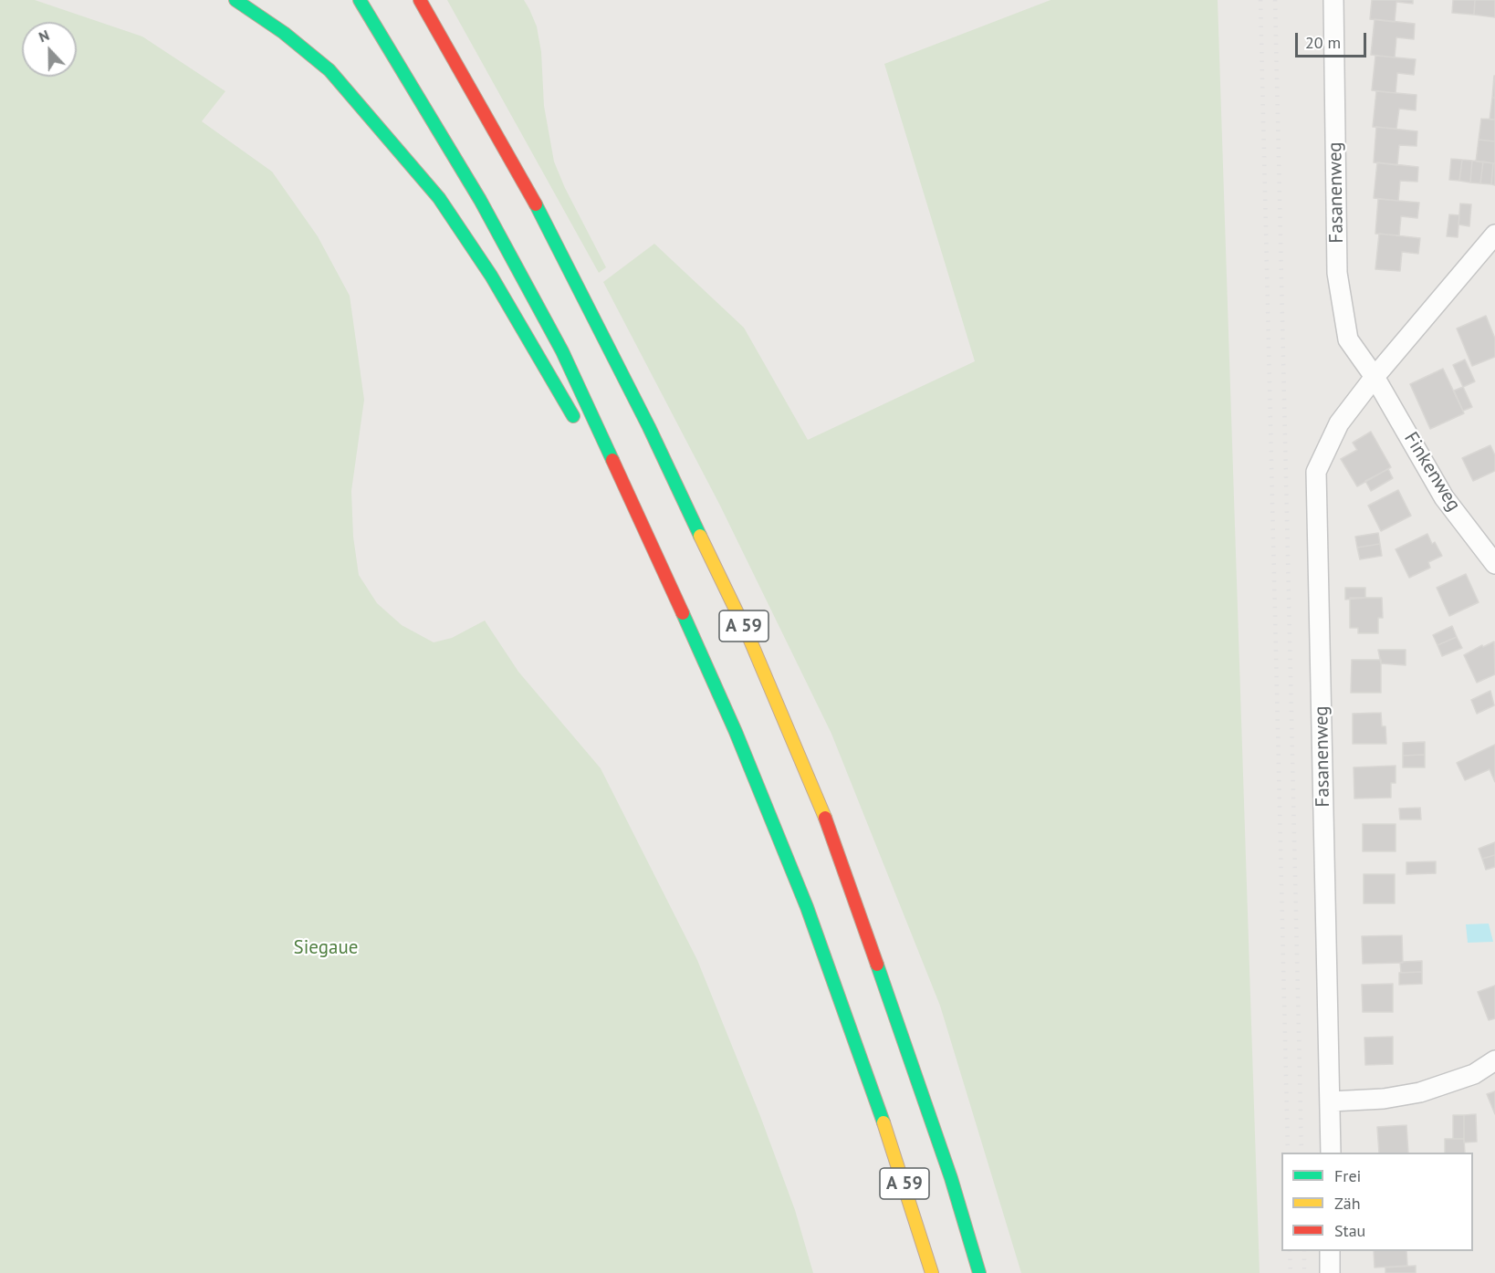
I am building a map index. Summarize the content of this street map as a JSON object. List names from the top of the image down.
{
  "streets": {
    "highway": ["A 59"],
    "street": ["Fasanenweg", "Finkenweg"]
  },
  "crossings": [
    ["Fasanenweg", "Finkenweg"]
  ],
  "parks": ["Siegaue"],
  "legend": ["Frei", "Zäh", "Stau"],
  "scale_bar": "20 m",
  "north": "top"
}
